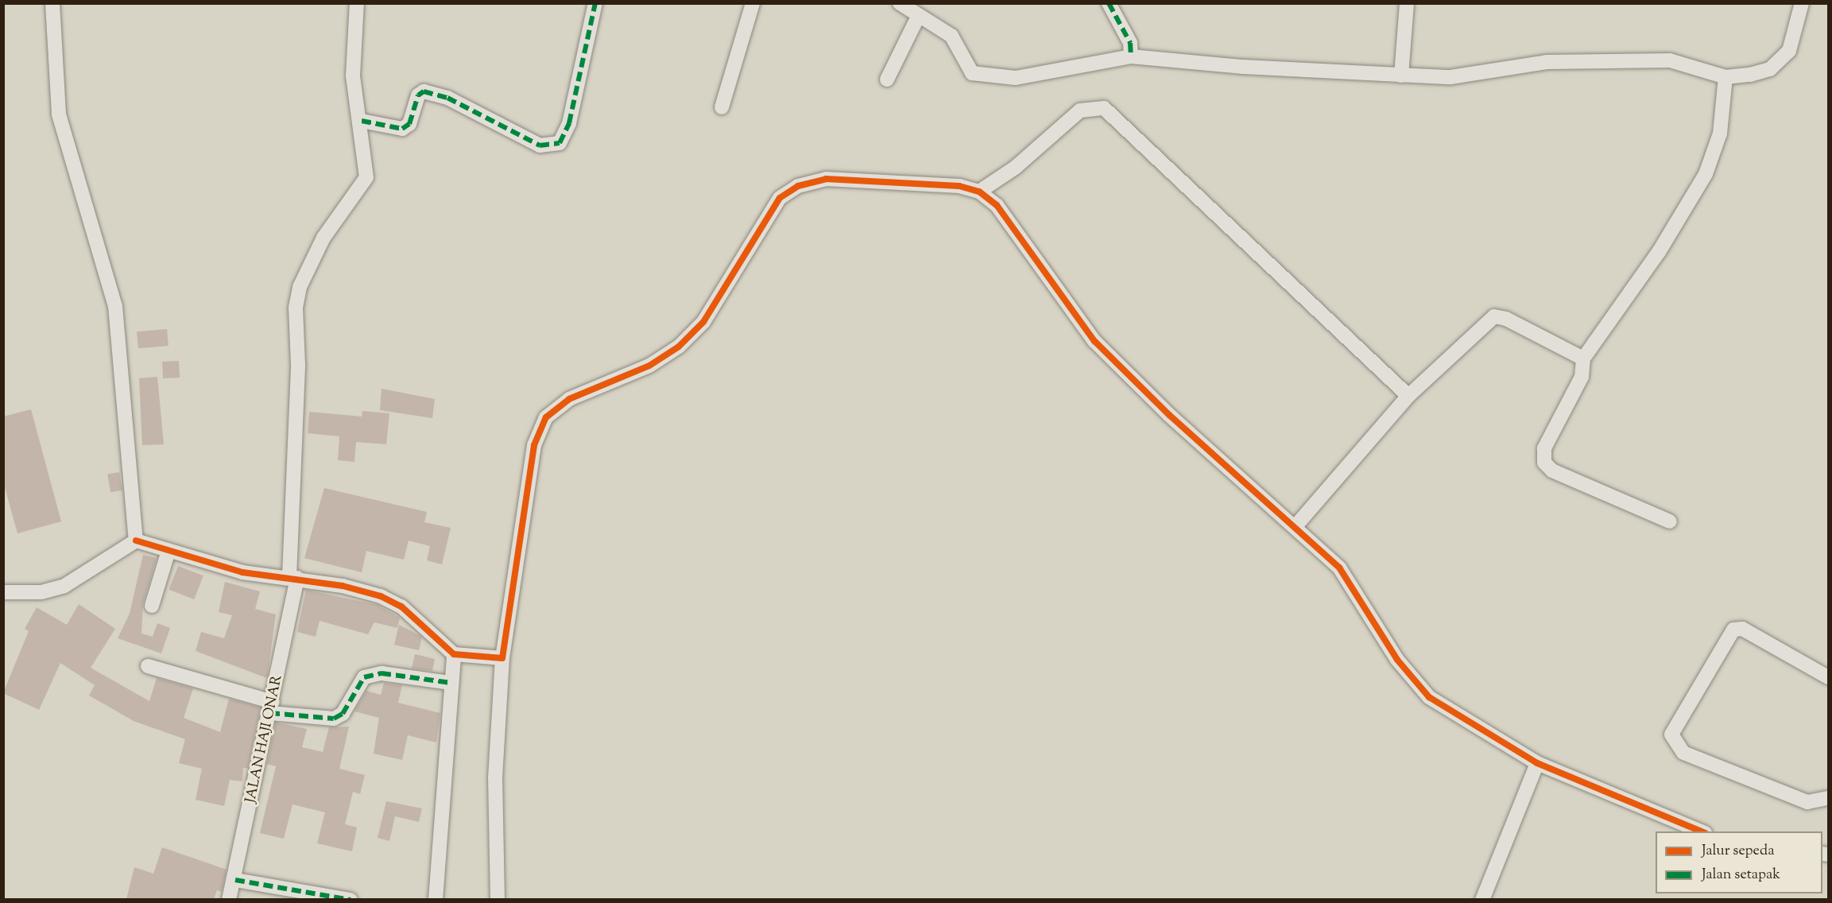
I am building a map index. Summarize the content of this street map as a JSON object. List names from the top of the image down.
{
  "streets": {
    "street": ["JALAN HAJI ONAR"]
  },
  "legend": ["Jalur sepeda", "Jalan setapak"]
}
